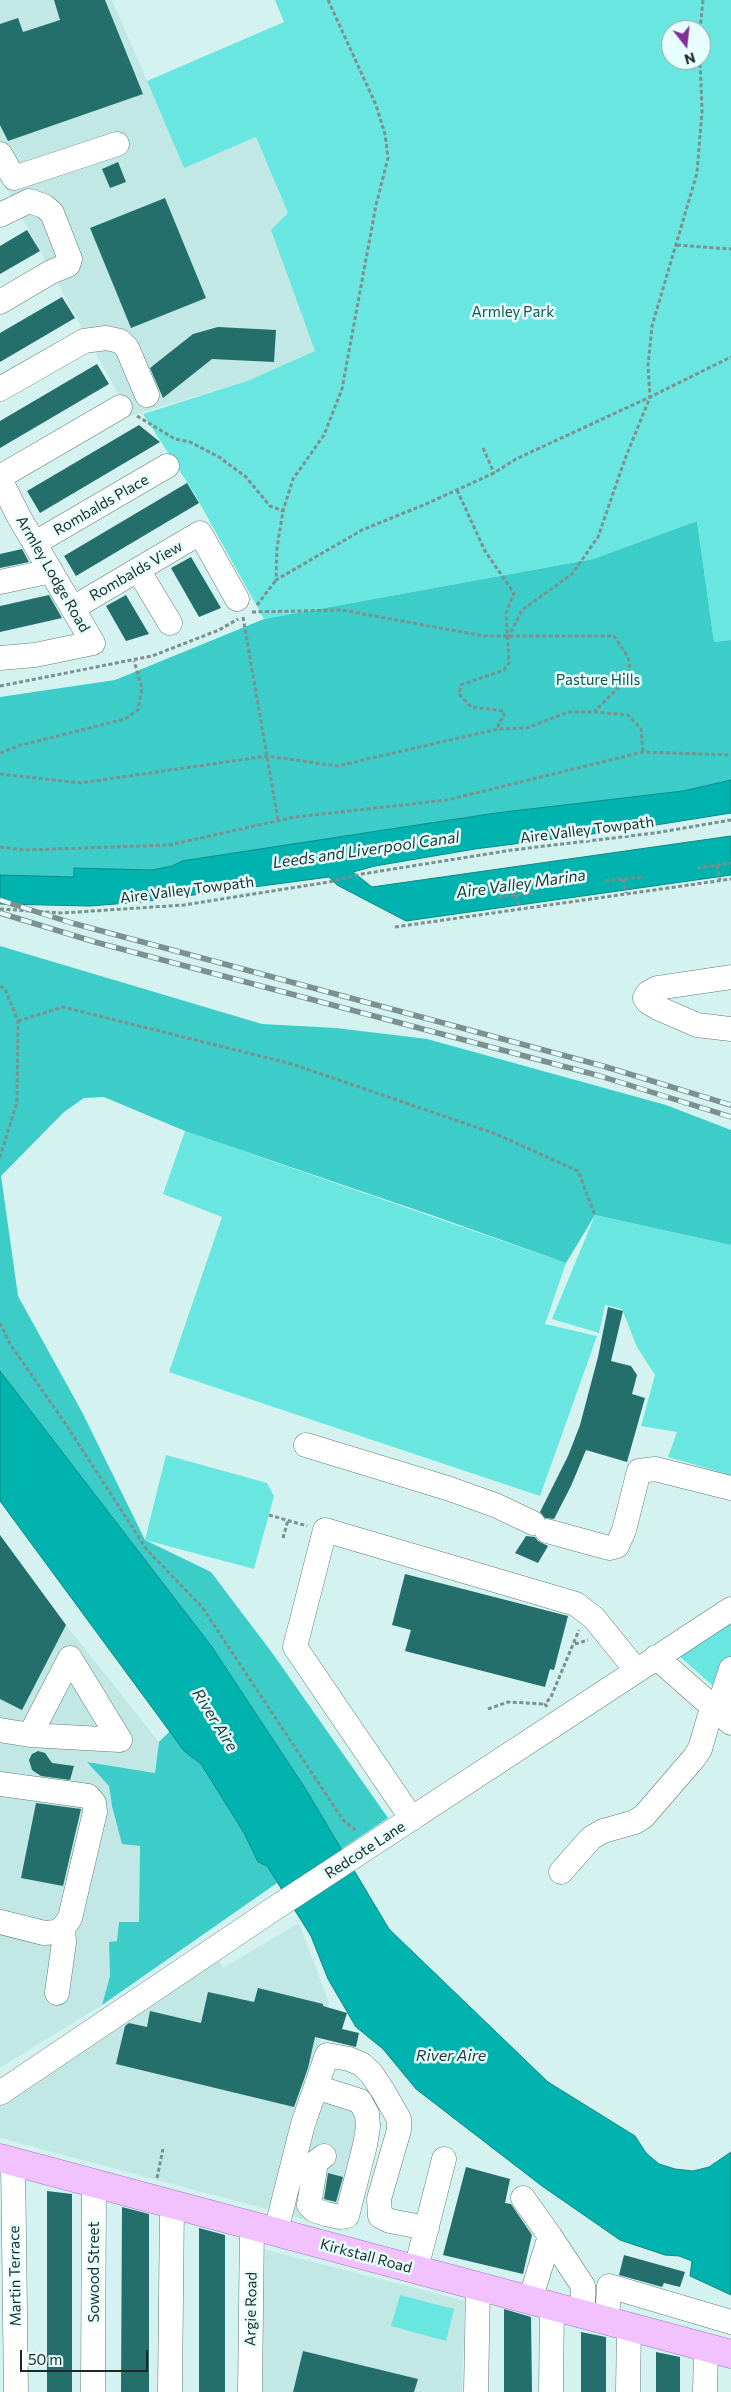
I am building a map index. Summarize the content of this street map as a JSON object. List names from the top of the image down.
{
  "streets": {
    "main road": ["Kirkstall Road"],
    "street": [
      "Rombalds Place",
      "Rombalds View",
      "Armley Lodge Road",
      "Redcote Lane",
      "Sowood Street",
      "Martin Terrace",
      "Argie Road"
    ],
    "path": ["Aire Valley Towpath"]
  },
  "crossings": [
    ["Rombalds Place", "Armley Lodge Road"],
    ["Rombalds View", "Armley Lodge Road"],
    ["Kirkstall Road", "Sowood Street"],
    ["Kirkstall Road", "Martin Terrace"],
    ["Kirkstall Road", "Argie Road"]
  ],
  "water": ["Leeds and Liverpool Canal", "Aire Valley Marina", "River Aire"],
  "parks": ["Armley Park", "Pasture Hills"],
  "scale_bar": "50 m",
  "north": "bottom"
}
